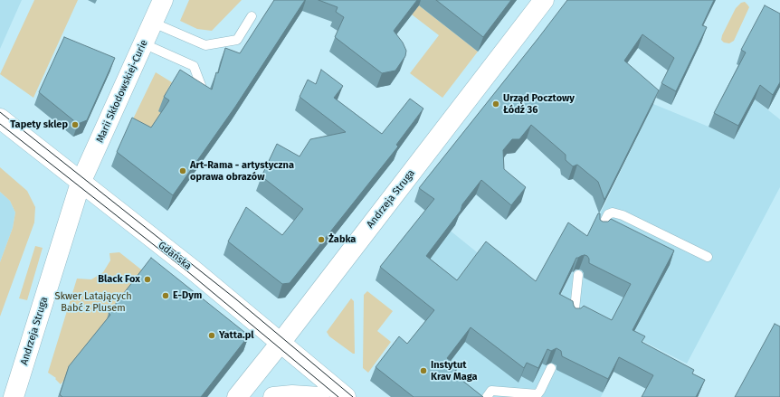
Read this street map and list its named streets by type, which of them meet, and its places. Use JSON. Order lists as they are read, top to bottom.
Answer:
{
  "streets": {
    "street": ["Marii Skłodowskiej-Curie", "Andrzeja Struga", "Gdańska"]
  },
  "crossings": [
    ["Marii Skłodowskiej-Curie", "Andrzeja Struga"],
    ["Marii Skłodowskiej-Curie", "Gdańska"],
    ["Andrzeja Struga", "Gdańska"]
  ],
  "parks": ["Skwer Latających Babć z Plusem"],
  "places": [
    "Urząd Pocztowy Łódź 36",
    "Tapety sklep",
    "Art-Rama - artystyczna oprawa obrazów",
    "Żabka",
    "Black Fox",
    "E-Dym",
    "Yatta.pl",
    "Instytut Krav Maga"
  ]
}
